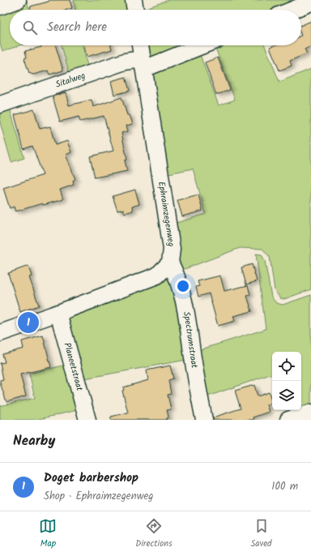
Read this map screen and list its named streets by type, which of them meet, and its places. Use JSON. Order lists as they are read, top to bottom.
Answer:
{
  "streets": {
    "street": [
      "Sitalweg",
      "Ephraimzegenweg",
      "Spectrumstraat",
      "Planeetstraat"
    ]
  },
  "crossings": [
    ["Sitalweg", "Ephraimzegenweg"],
    ["Ephraimzegenweg", "Spectrumstraat"]
  ],
  "page": {
    "search": "Search here",
    "pins": "1",
    "heading": "Nearby",
    "list": [
      {
        "mark": "1",
        "name": "Doget barbershop",
        "note": "Shop · Ephraimzegenweg",
        "value": "100 m"
      }
    ],
    "nav": ["Map", "Directions", "Saved"]
  }
}
